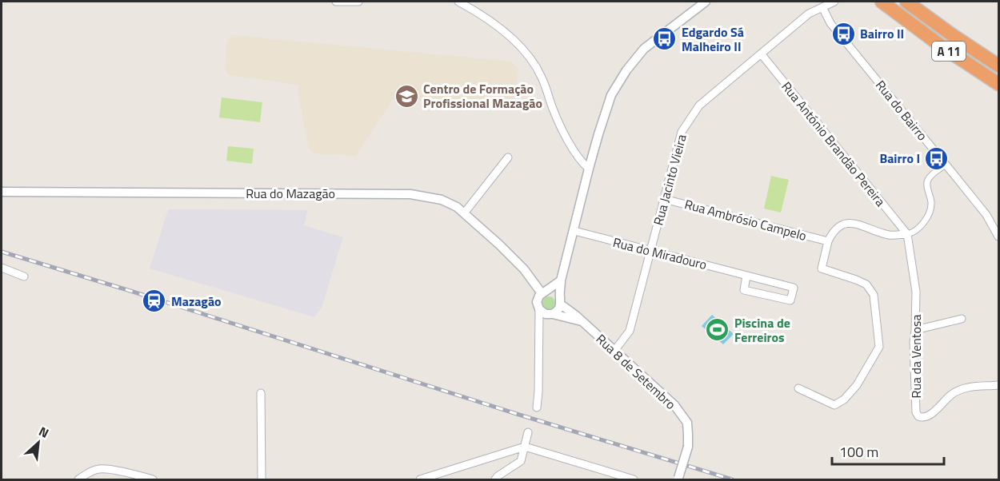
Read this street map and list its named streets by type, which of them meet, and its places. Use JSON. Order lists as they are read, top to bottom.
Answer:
{
  "streets": {
    "highway": ["A 11"],
    "street": [
      "Rua do Bairro",
      "Rua António Brandão Pereira",
      "Rua Jacinto Vieira",
      "Rua do Mazagão",
      "Rua Ambrósio Campelo",
      "Rua do Miradouro",
      "Rua da Ventosa",
      "Rua 8 de Setembro"
    ]
  },
  "crossings": [
    ["Rua do Bairro", "Rua Jacinto Vieira"],
    ["Rua António Brandão Pereira", "Rua Jacinto Vieira"],
    ["Rua António Brandão Pereira", "Rua da Ventosa"],
    ["Rua Jacinto Vieira", "Rua Ambrósio Campelo"],
    ["Rua Jacinto Vieira", "Rua do Miradouro"],
    ["Rua Jacinto Vieira", "Rua 8 de Setembro"],
    ["Rua do Mazagão", "Rua 8 de Setembro"]
  ],
  "places": {
    "bus stop": ["Bairro II", "Edgardo Sá Malheiro II", "Bairro I"],
    "school or university": ["Centro de Formação Profissional Mazagão"],
    "station": ["Mazagão"],
    "sports": ["Piscina de Ferreiros"]
  },
  "scale_bar": "100 m",
  "north": "top right"
}
